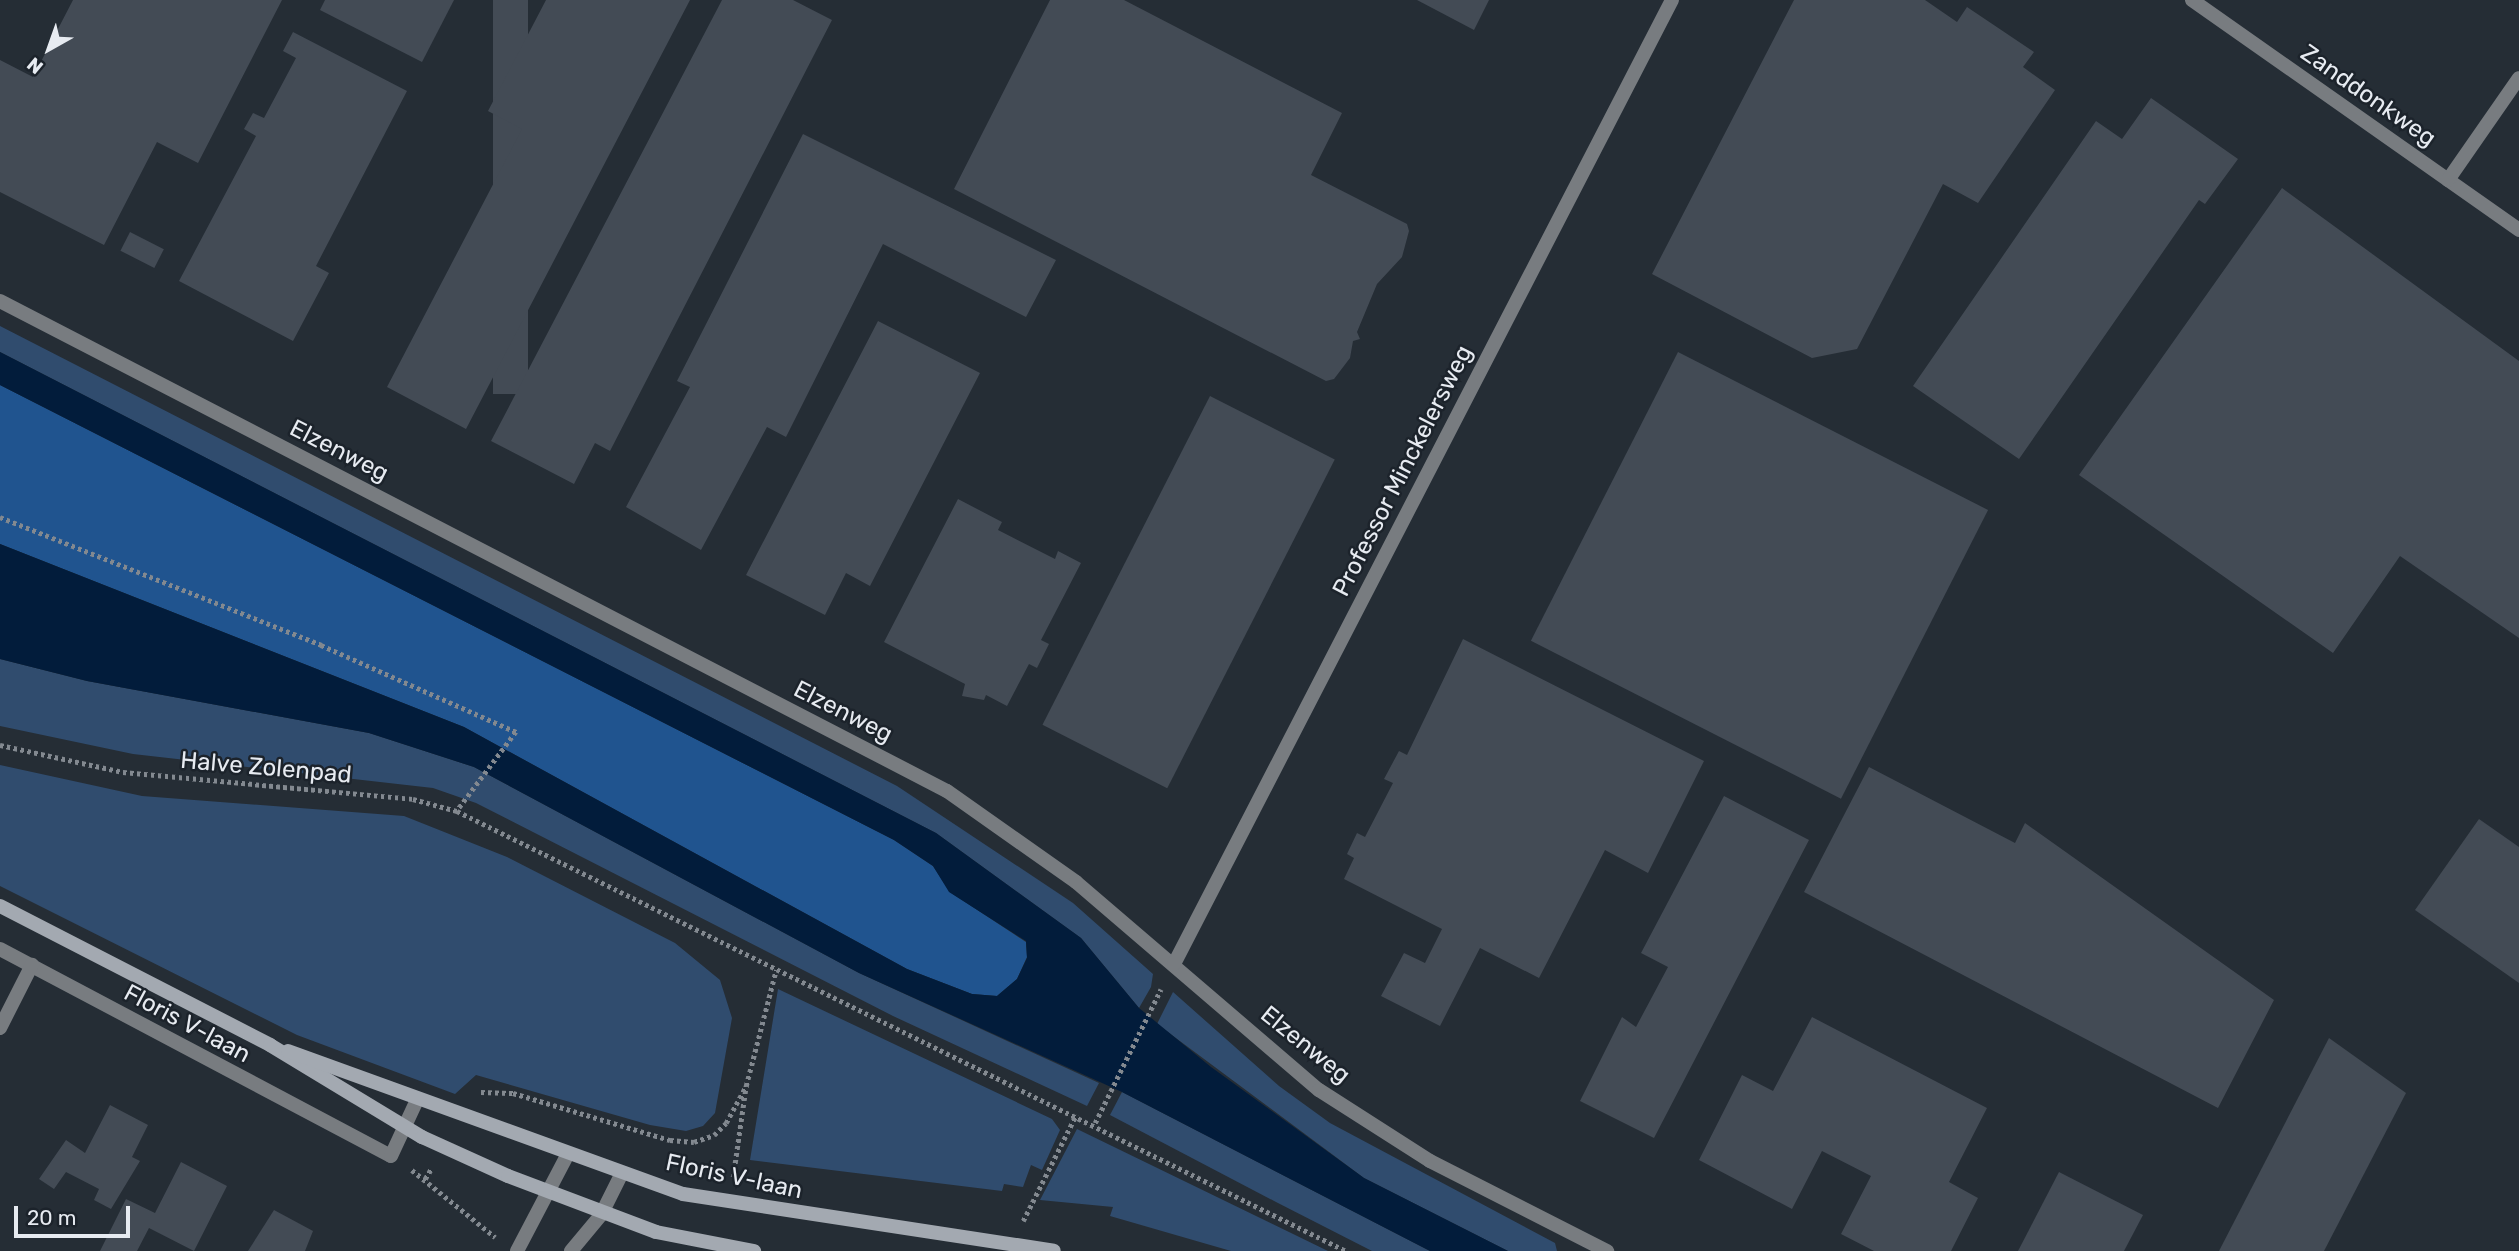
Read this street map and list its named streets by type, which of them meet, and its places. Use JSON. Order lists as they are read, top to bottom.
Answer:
{
  "streets": {
    "street": [
      "Zanddonkweg",
      "Elzenweg",
      "Professor Minckelersweg",
      "Floris V-laan"
    ],
    "path": ["Halve Zolenpad"]
  },
  "crossings": [
    ["Elzenweg", "Professor Minckelersweg"]
  ],
  "scale_bar": "20 m",
  "north": "bottom left"
}
